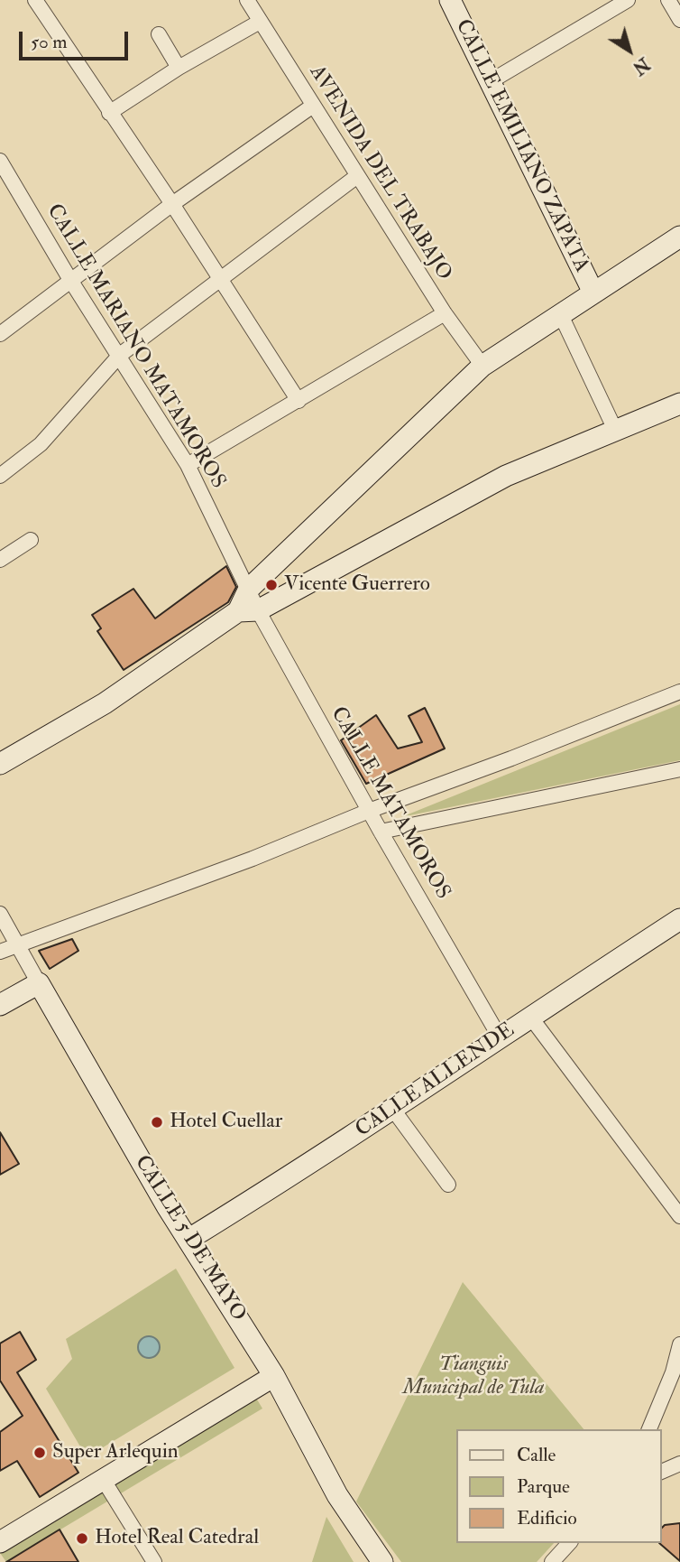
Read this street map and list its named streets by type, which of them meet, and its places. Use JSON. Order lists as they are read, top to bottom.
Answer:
{
  "streets": {
    "street": [
      "CALLE EMILIANO ZAPATA",
      "AVENIDA DEL TRABAJO",
      "CALLE MARIANO MATAMOROS",
      "CALLE MATAMOROS",
      "CALLE ALLENDE",
      "CALLE 5 DE MAYO"
    ]
  },
  "crossings": [
    ["CALLE MATAMOROS", "CALLE ALLENDE"],
    ["CALLE ALLENDE", "CALLE 5 DE MAYO"]
  ],
  "parks": ["Tianguis Municipal de Tula"],
  "places": [
    "Vicente Guerrero",
    "Hotel Cuellar",
    "Super Arlequin",
    "Hotel Real Catedral"
  ],
  "legend": ["Calle", "Parque", "Edificio"],
  "scale_bar": "50 m",
  "north": "bottom right"
}
